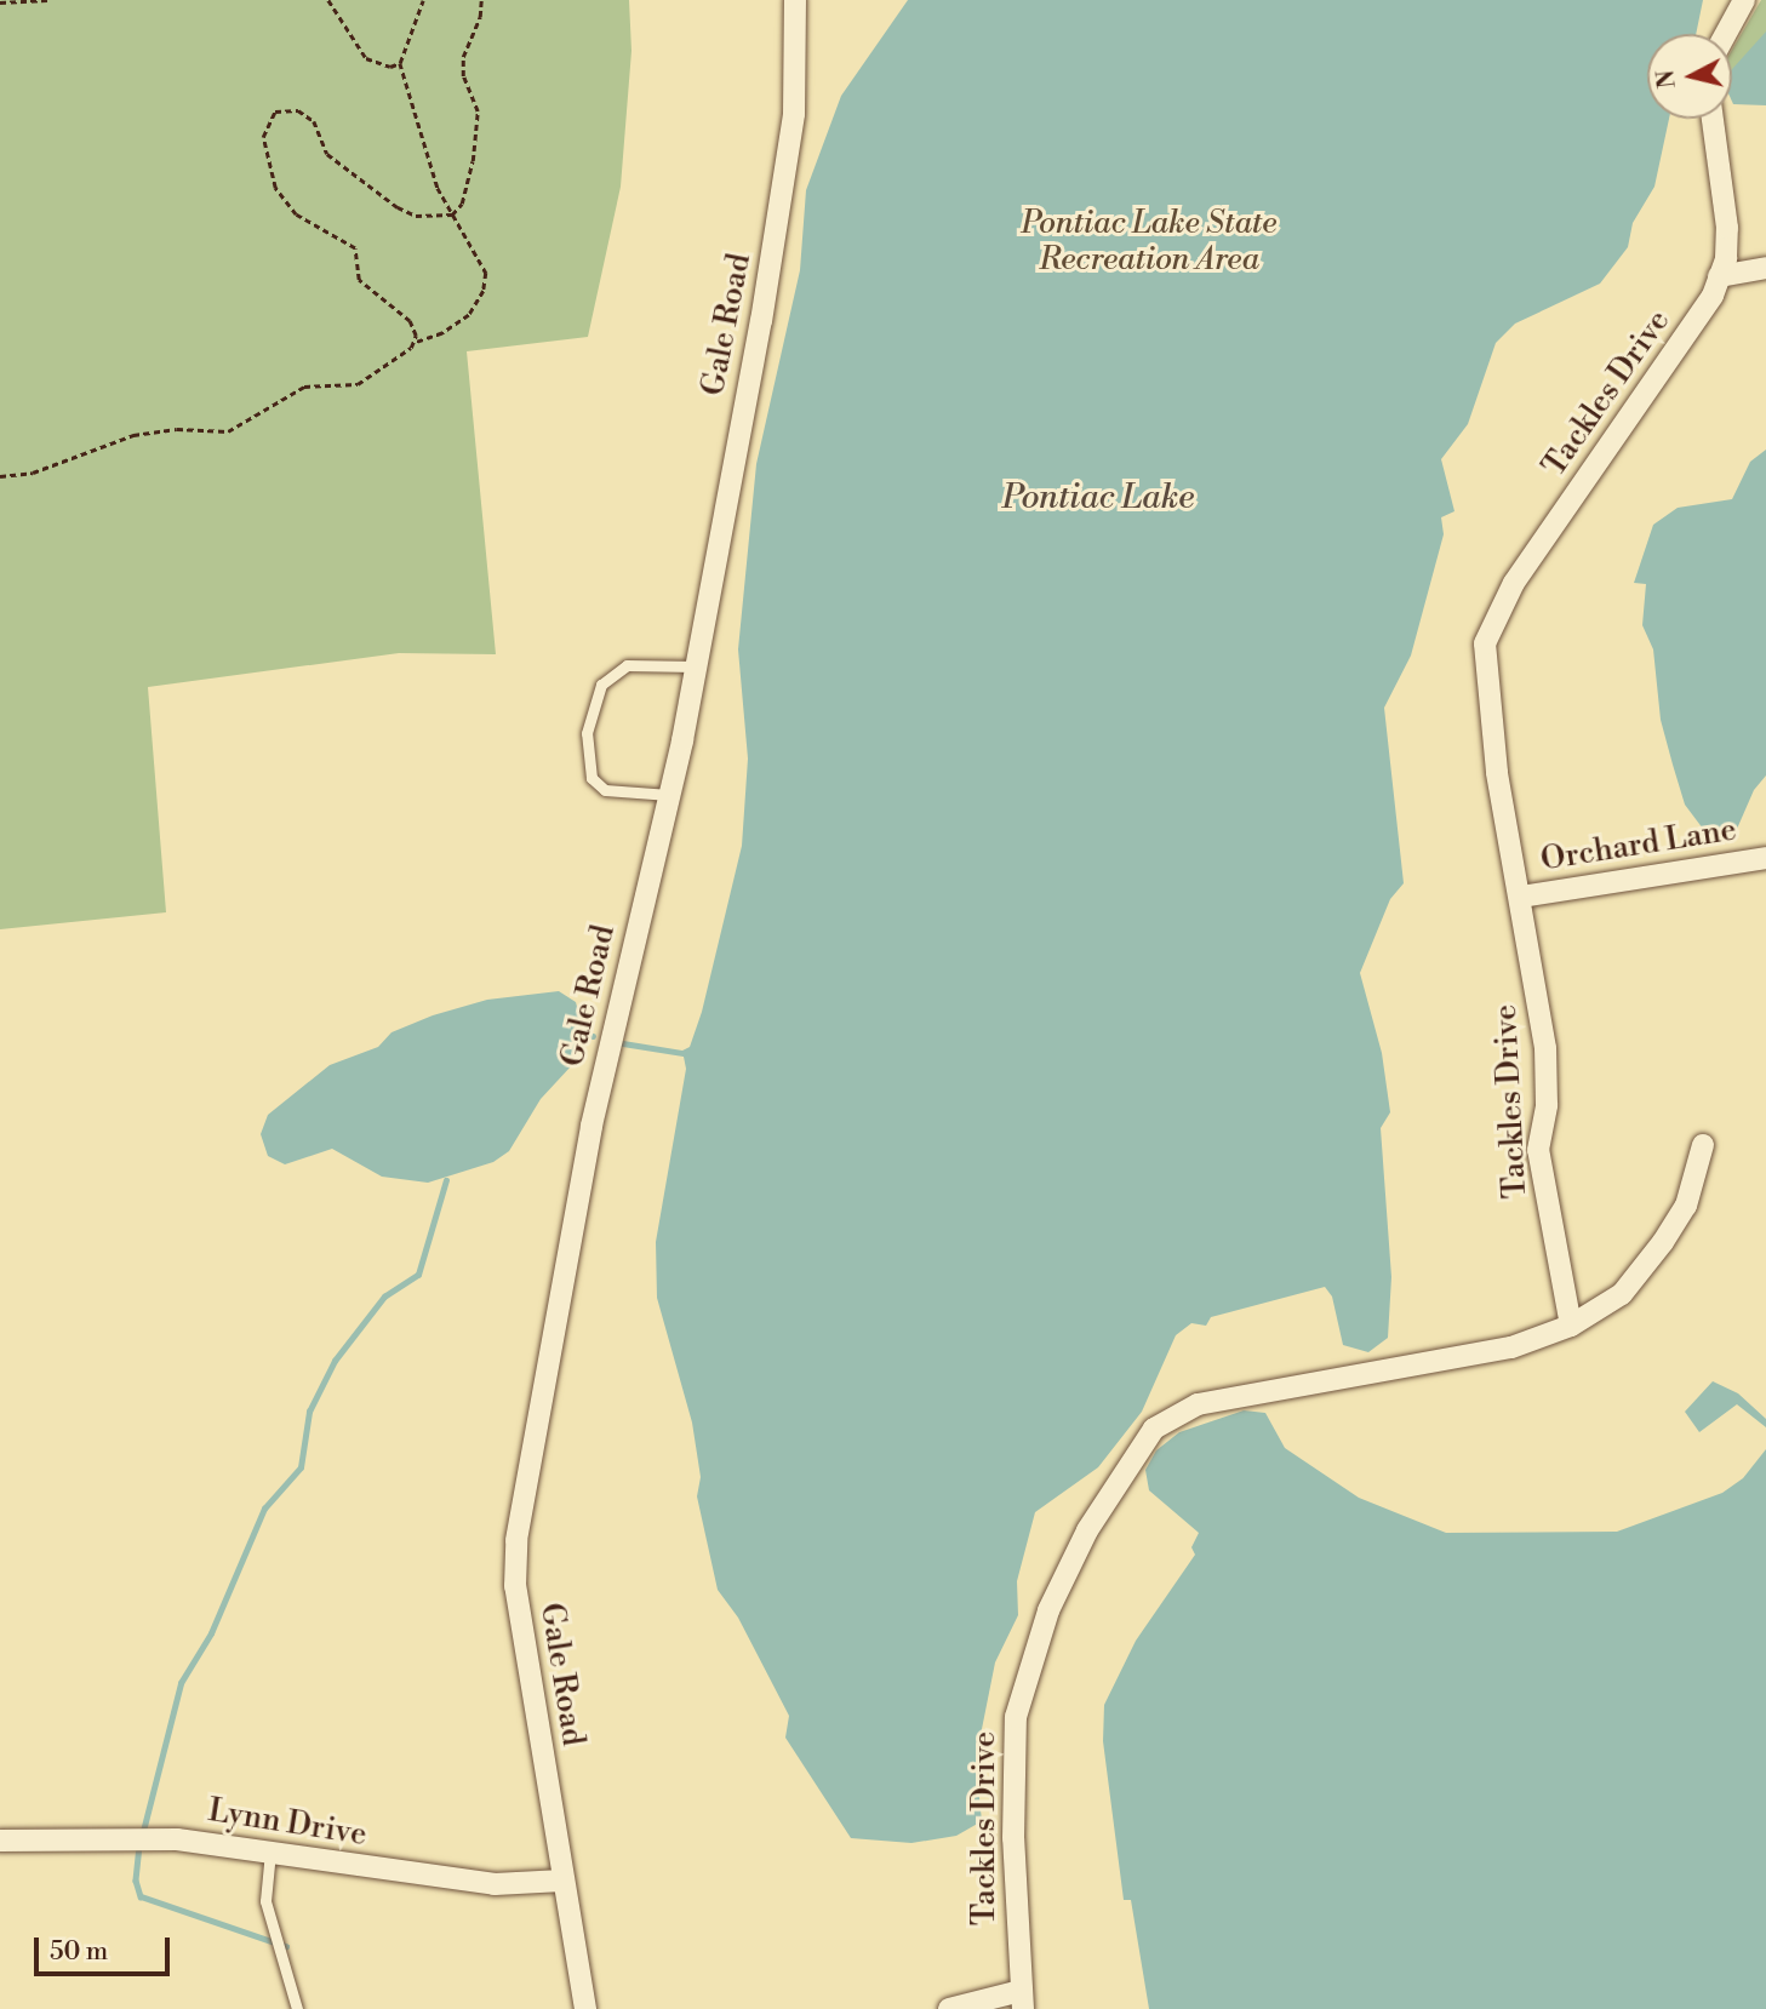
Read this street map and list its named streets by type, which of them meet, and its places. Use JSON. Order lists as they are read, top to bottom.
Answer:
{
  "streets": {
    "street": [
      "Gale Road",
      "Tackles Drive",
      "Orchard Lane",
      "Lynn Drive"
    ]
  },
  "crossings": [
    ["Gale Road", "Lynn Drive"],
    ["Tackles Drive", "Orchard Lane"]
  ],
  "water": ["Pontiac Lake"],
  "parks": ["Pontiac Lake State Recreation Area"],
  "scale_bar": "50 m",
  "north": "left"
}
